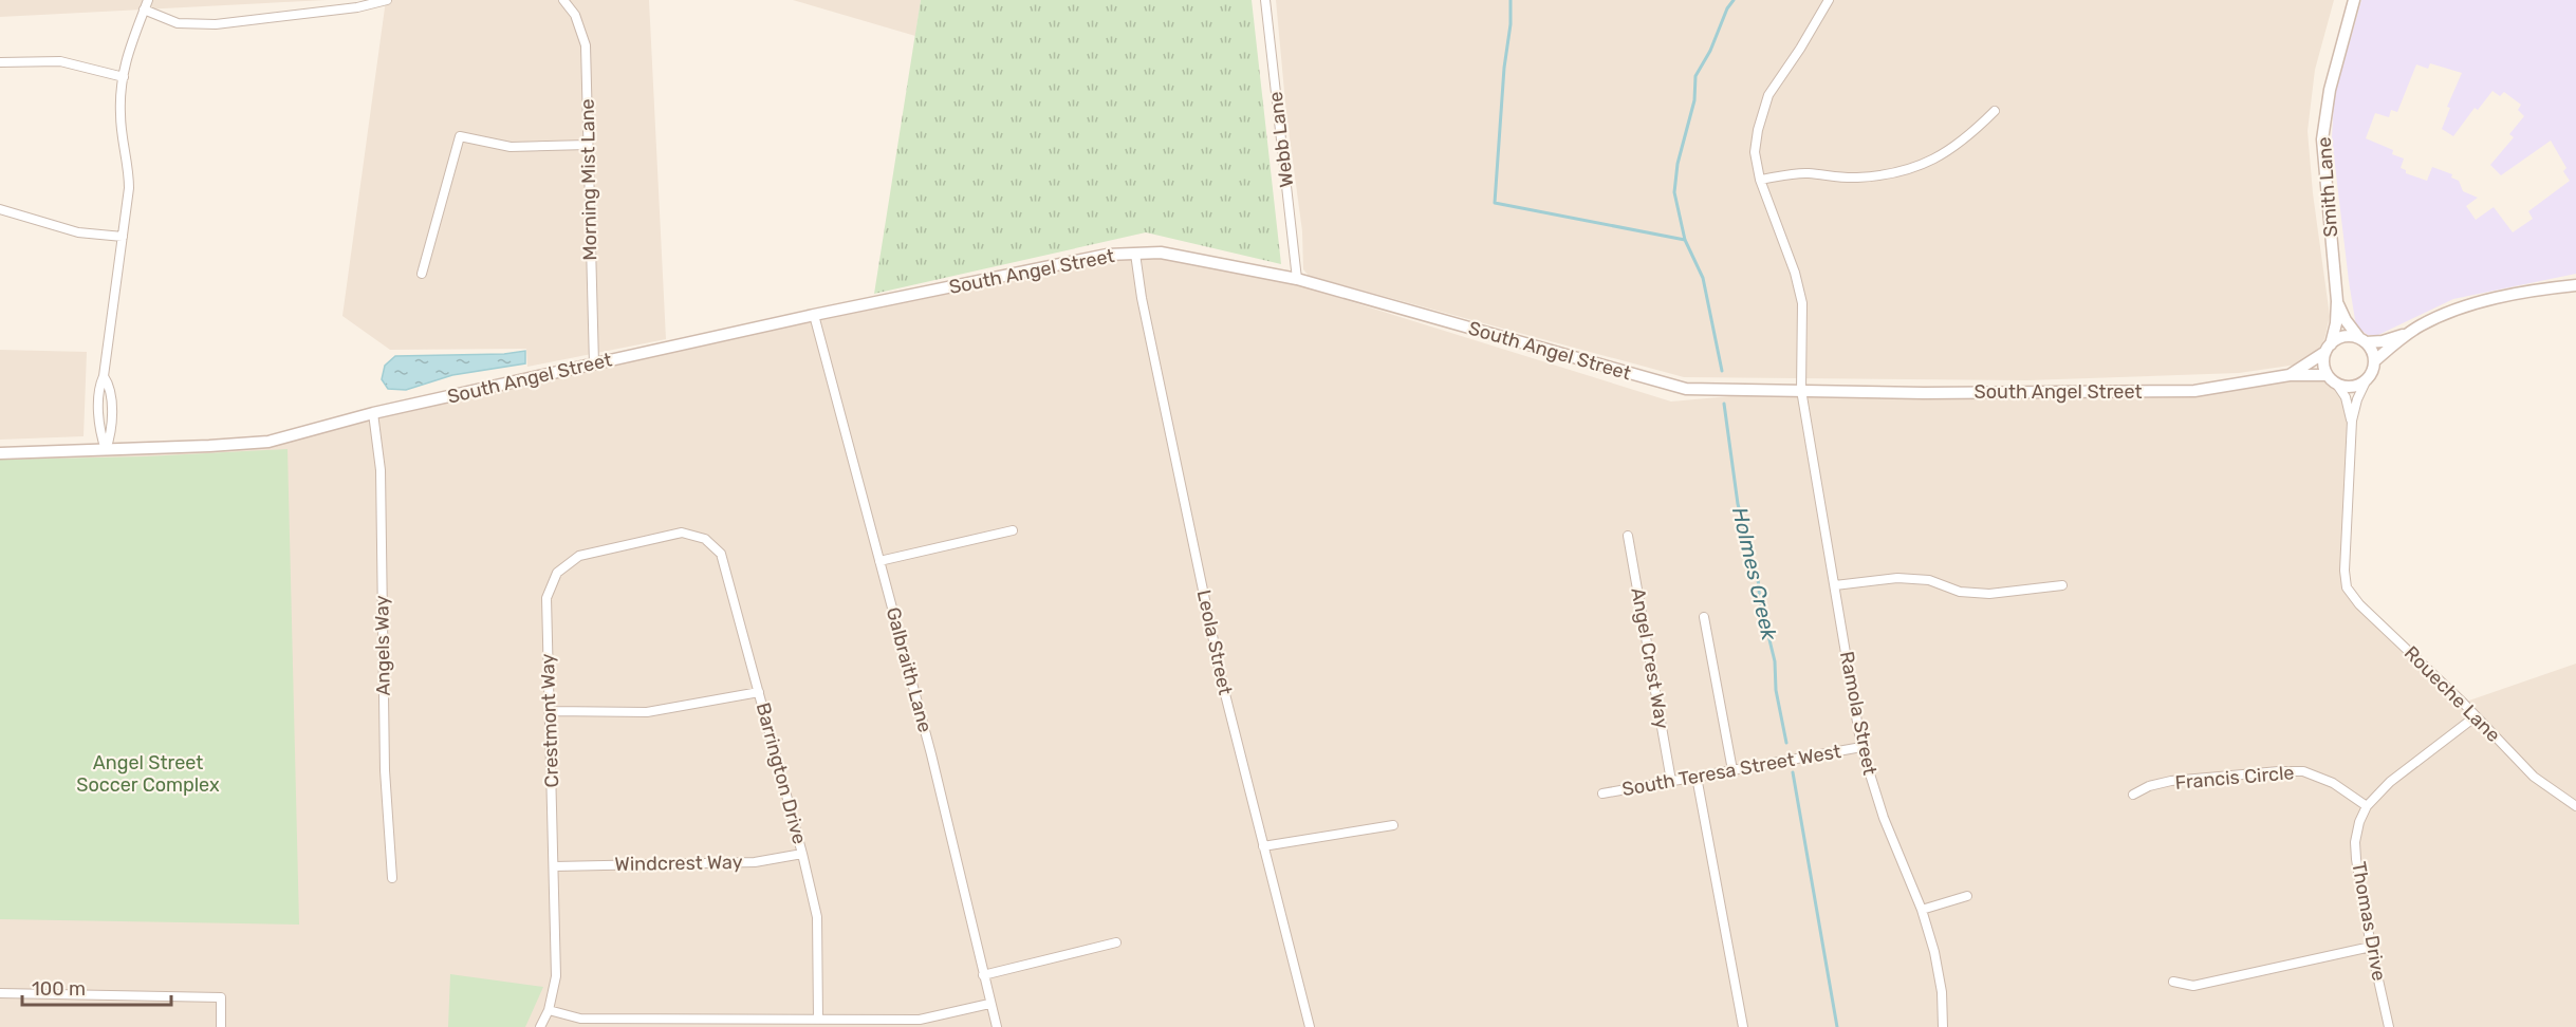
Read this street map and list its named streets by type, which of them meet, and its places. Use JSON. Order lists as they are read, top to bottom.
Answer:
{
  "streets": {
    "street": [
      "Webb Lane",
      "Morning Mist Lane",
      "Smith Lane",
      "South Angel Street",
      "Leola Street",
      "Angels Way",
      "Angel Crest Way",
      "Galbraith Lane",
      "Roueche Lane",
      "Ramola Street",
      "Crestmont Way",
      "South Teresa Street West",
      "Barrington Drive",
      "Francis Circle",
      "Windcrest Way",
      "Thomas Drive"
    ]
  },
  "crossings": [
    ["Webb Lane", "South Angel Street"],
    ["Morning Mist Lane", "South Angel Street"],
    ["Smith Lane", "South Angel Street"],
    ["South Angel Street", "Leola Street"],
    ["South Angel Street", "Angels Way"],
    ["South Angel Street", "Galbraith Lane"],
    ["South Angel Street", "Ramola Street"],
    ["Angel Crest Way", "South Teresa Street West"],
    ["Roueche Lane", "Thomas Drive"],
    ["Ramola Street", "South Teresa Street West"],
    ["Crestmont Way", "Barrington Drive"],
    ["Crestmont Way", "Windcrest Way"],
    ["Barrington Drive", "Windcrest Way"],
    ["Francis Circle", "Thomas Drive"]
  ],
  "water": ["Holmes Creek"],
  "parks": ["Angel Street Soccer Complex"],
  "scale_bar": "100 m"
}
